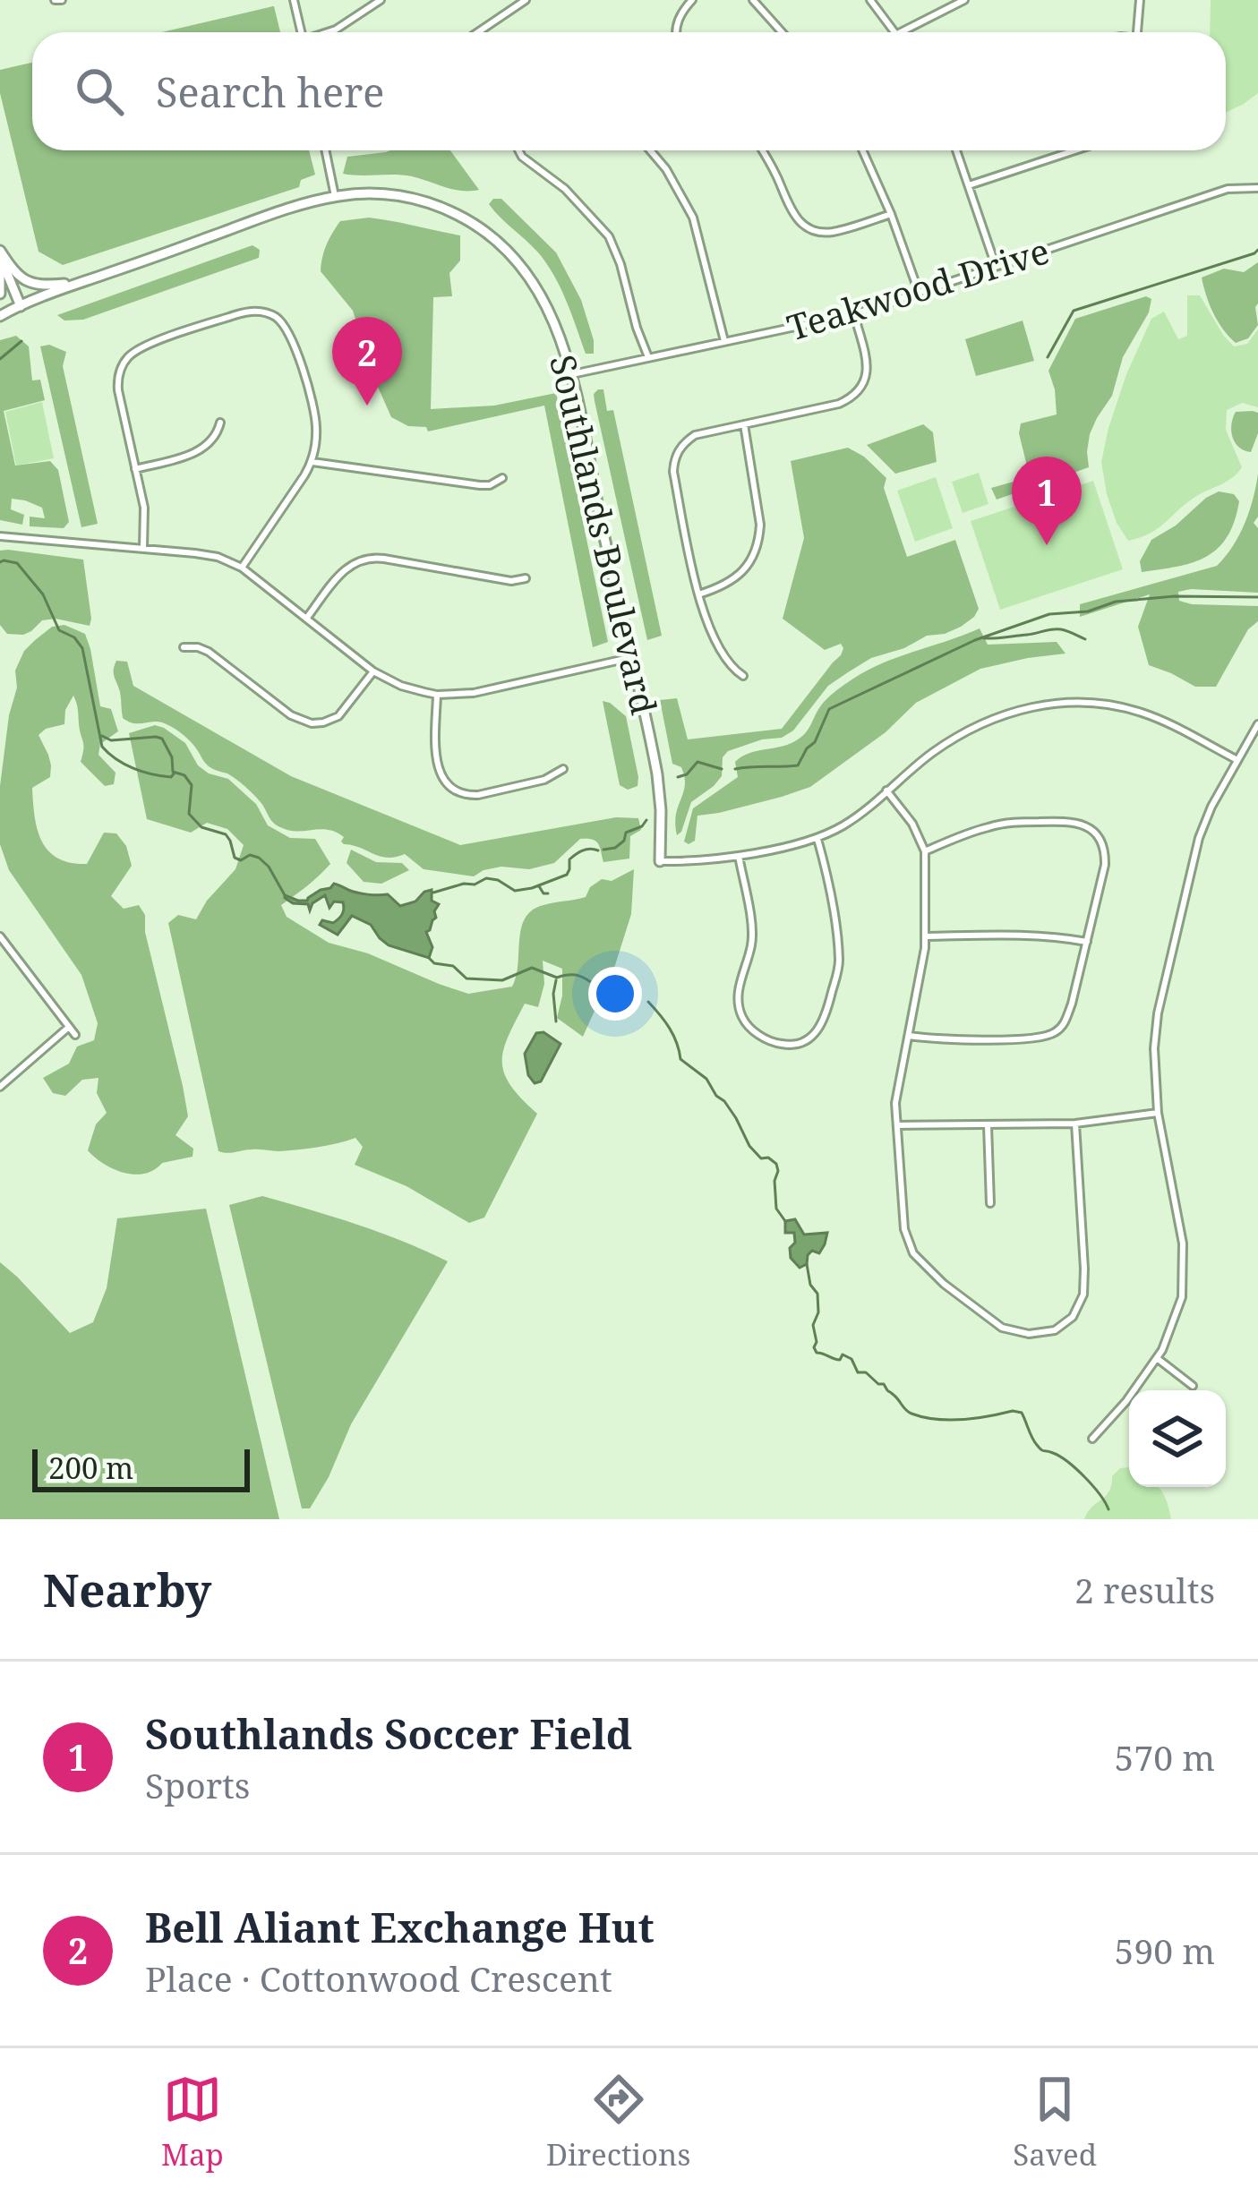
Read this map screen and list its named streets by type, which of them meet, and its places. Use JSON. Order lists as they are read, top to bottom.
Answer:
{
  "streets": {
    "main road": ["Southlands Boulevard"],
    "street": ["Teakwood Drive"]
  },
  "crossings": [
    ["Teakwood Drive", "Southlands Boulevard"]
  ],
  "scale_bar": "200 m",
  "page": {
    "search": "Search here",
    "pins": ["2", "1"],
    "scale": "200 m",
    "heading": ["Nearby", "2 results"],
    "list": [
      {
        "mark": "1",
        "name": "Southlands Soccer Field",
        "note": "Sports",
        "value": "570 m"
      },
      {
        "mark": "2",
        "name": "Bell Aliant Exchange Hut",
        "note": "Place · Cottonwood Crescent",
        "value": "590 m"
      }
    ],
    "nav": ["Map", "Directions", "Saved"]
  }
}
